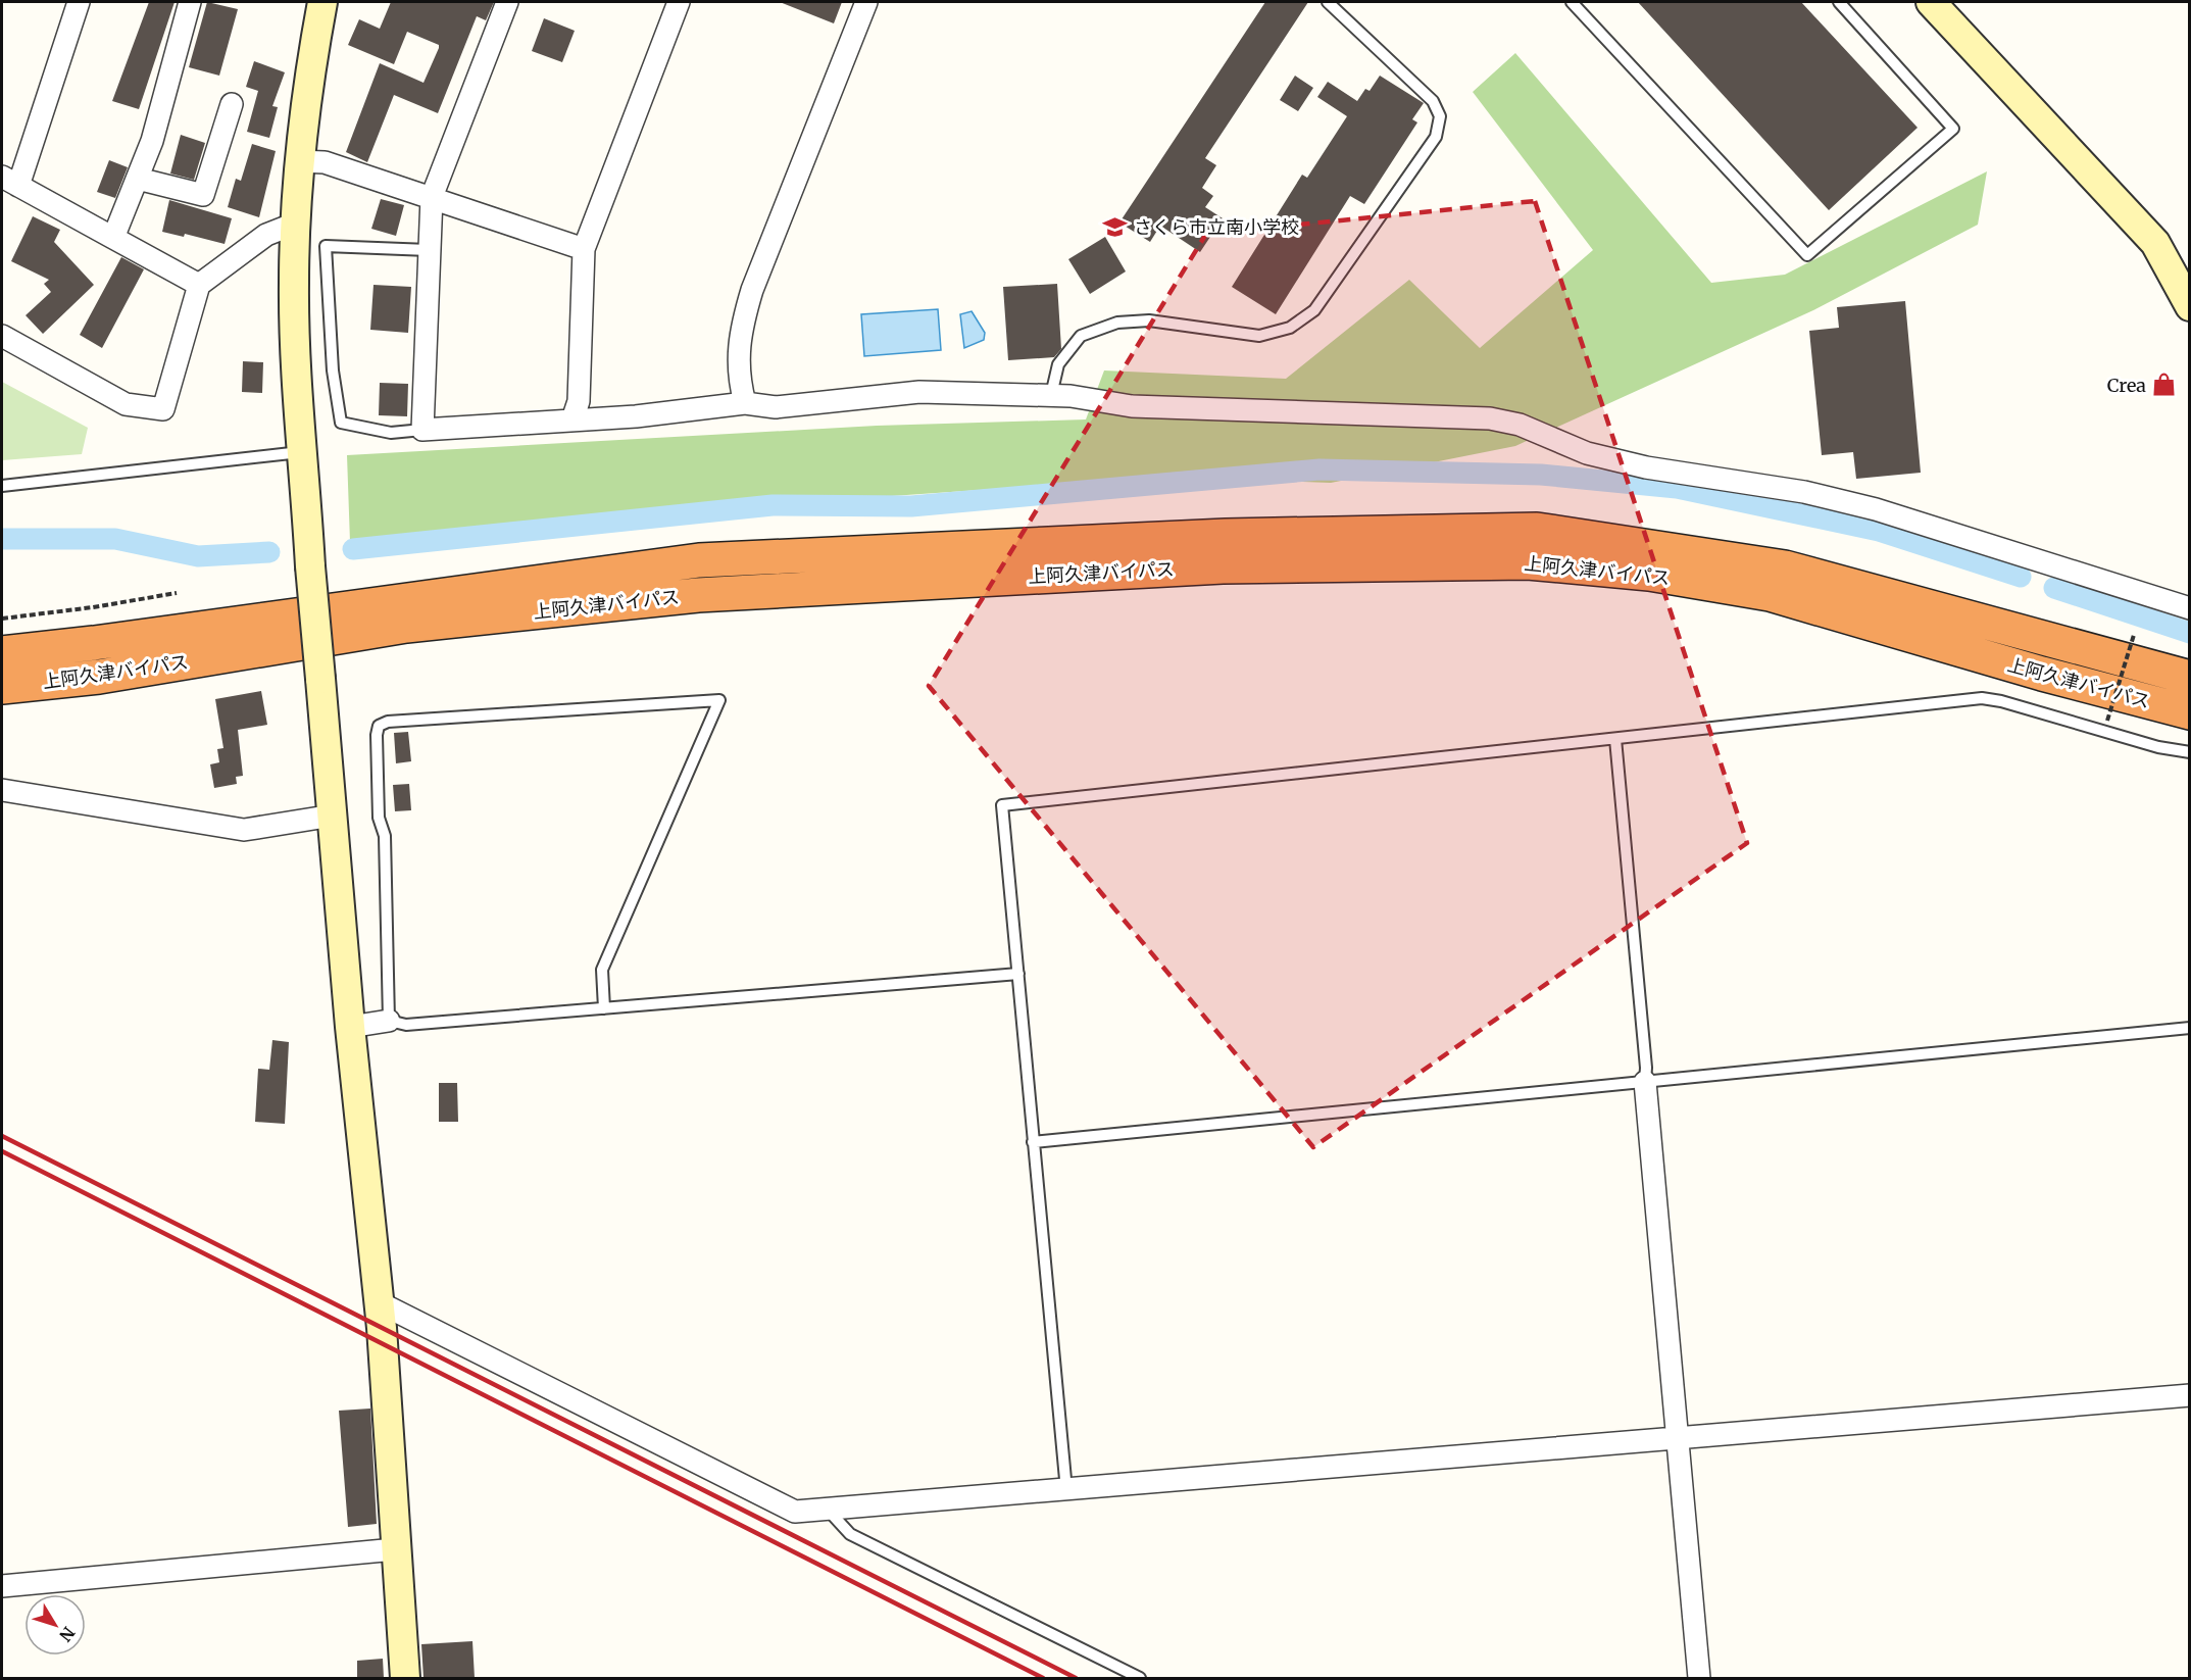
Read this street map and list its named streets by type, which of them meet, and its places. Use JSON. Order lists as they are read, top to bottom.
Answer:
{
  "streets": {
    "highway": ["上阿久津バイパス"]
  },
  "places": {
    "school or university": ["さくら市立南小学校"],
    "shop": ["Crea"]
  },
  "north": "bottom right"
}
